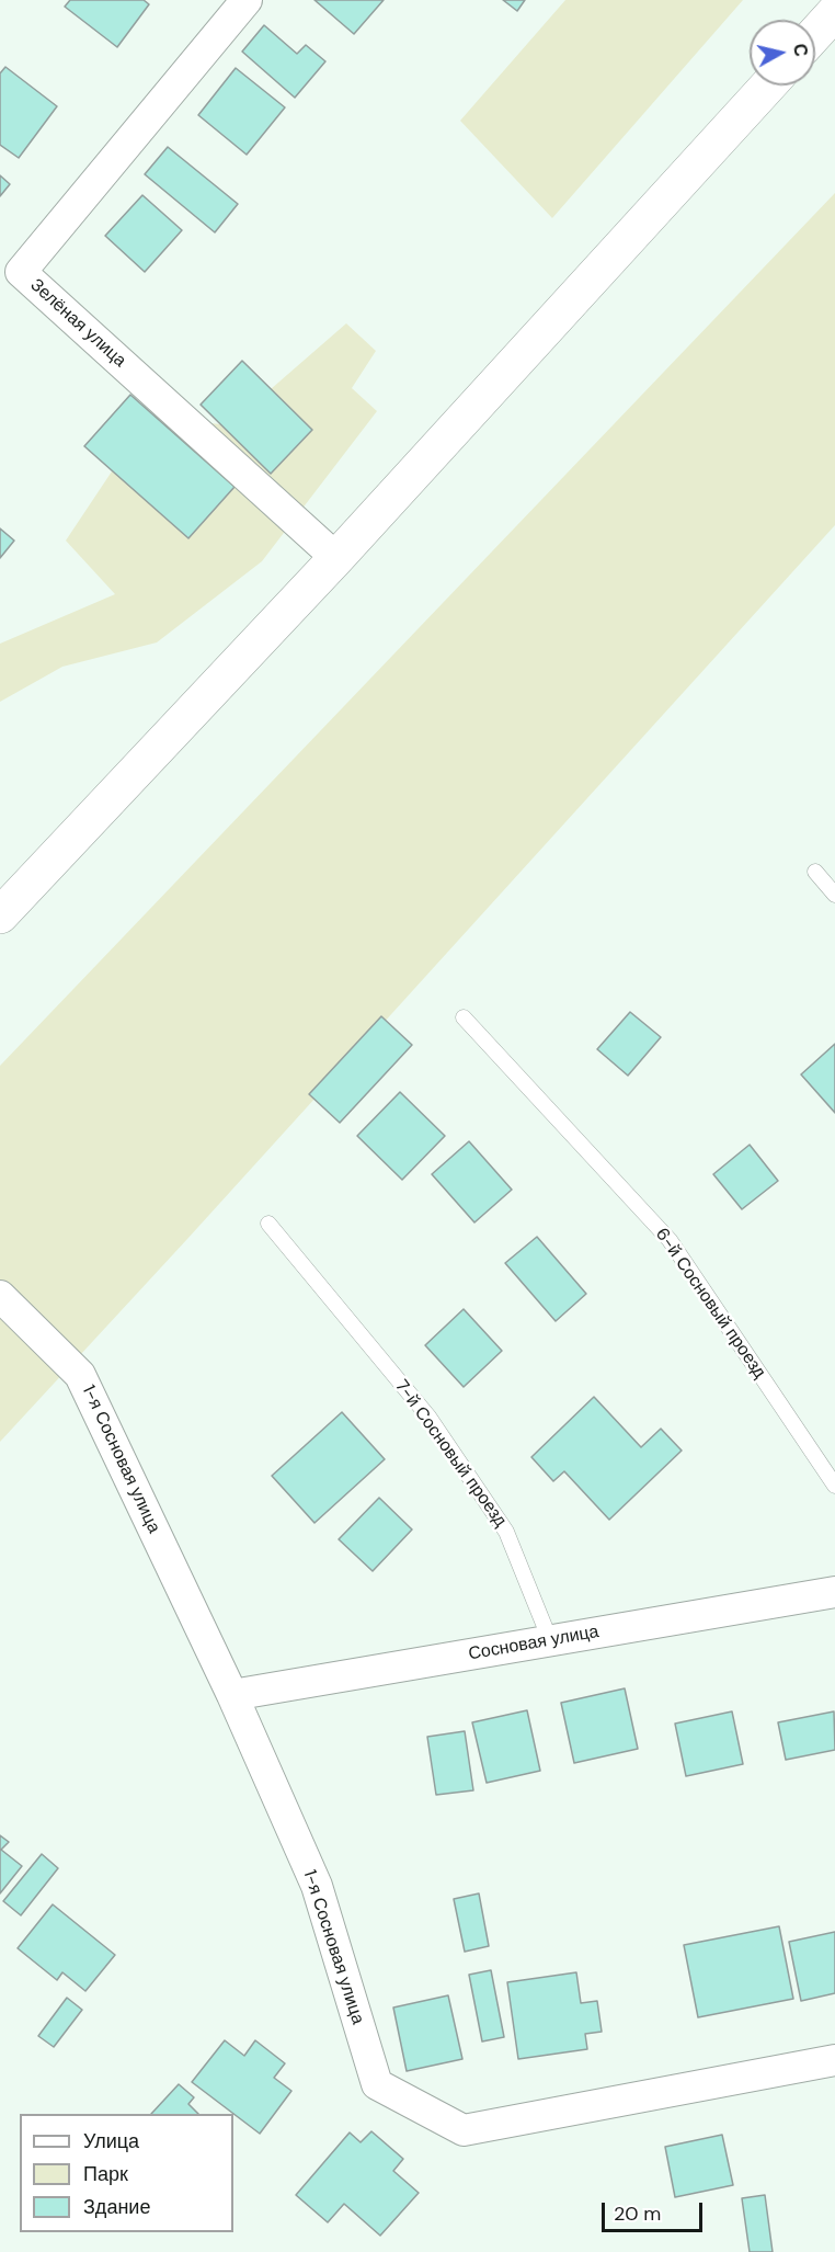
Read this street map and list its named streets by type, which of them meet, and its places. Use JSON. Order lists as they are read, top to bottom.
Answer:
{
  "streets": {
    "street": ["Зелёная улица", "1-я Сосновая улица", "Сосновая улица"],
    "lane": ["6-й Сосновый проезд", "7-й Сосновый проезд"]
  },
  "crossings": [
    ["7-й Сосновый проезд", "Сосновая улица"],
    ["1-я Сосновая улица", "Сосновая улица"]
  ],
  "legend": ["Улица", "Парк", "Здание"],
  "scale_bar": "20 m",
  "north": "right"
}
